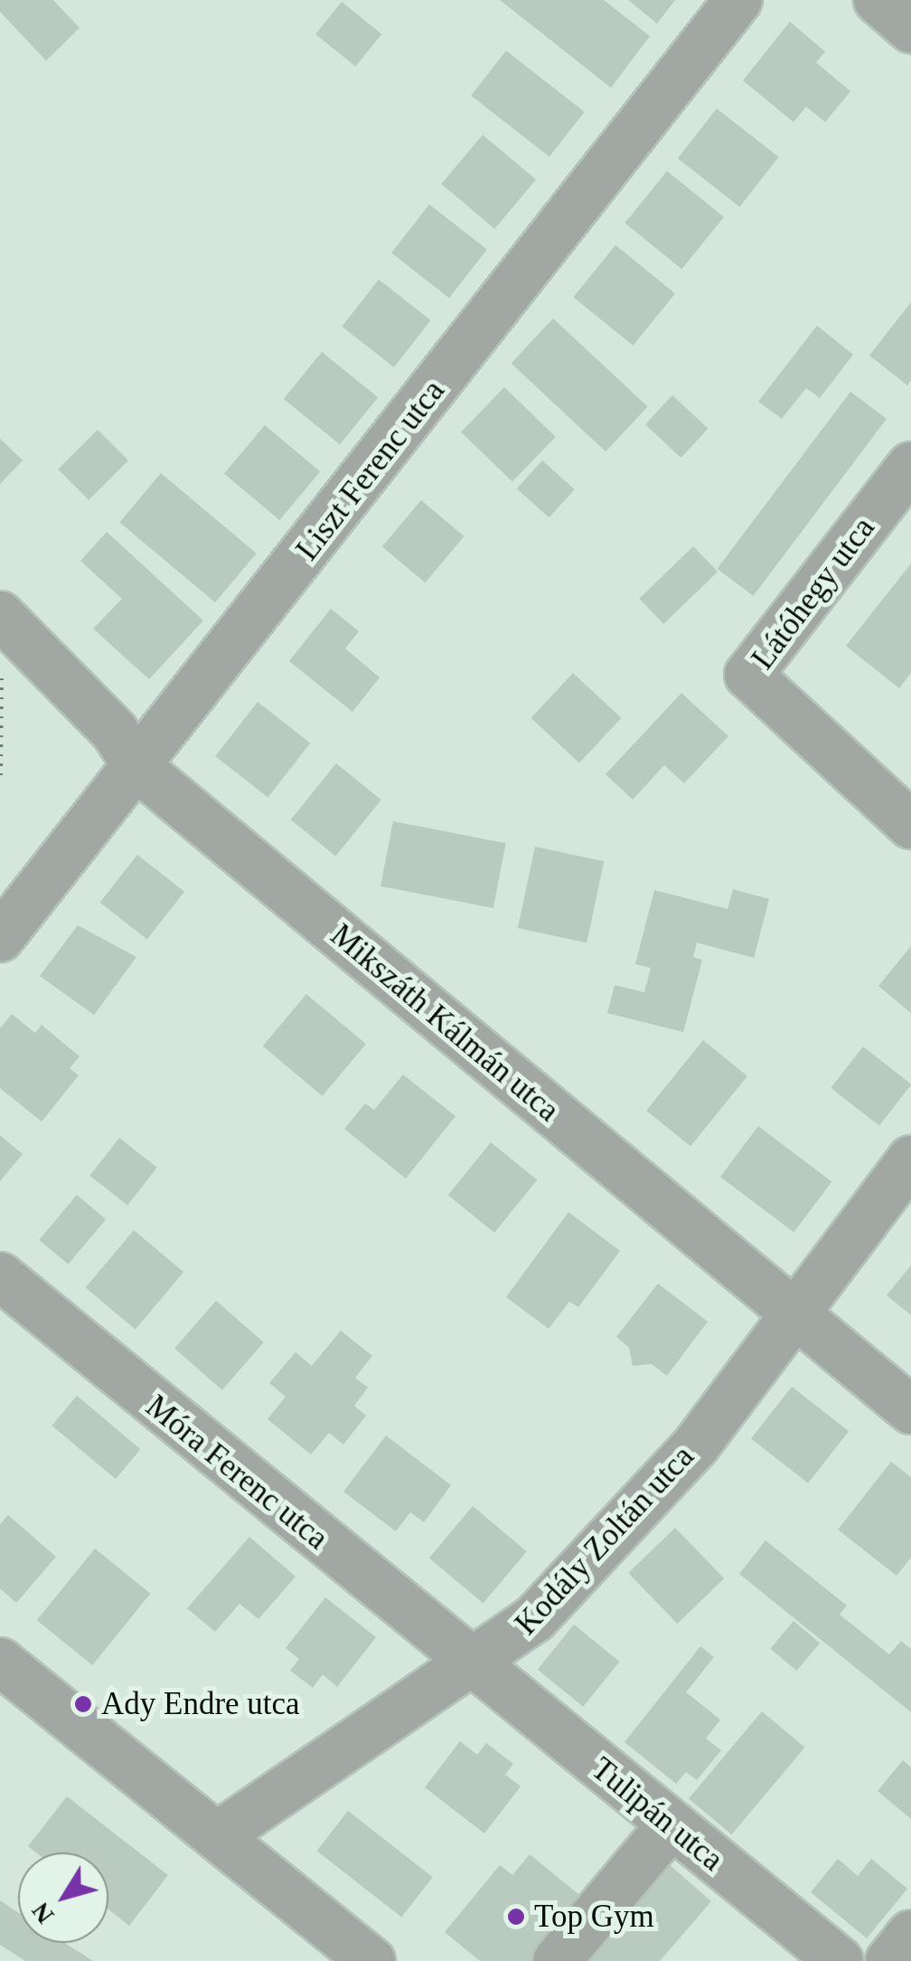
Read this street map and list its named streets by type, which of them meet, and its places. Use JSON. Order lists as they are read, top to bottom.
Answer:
{
  "streets": {
    "street": [
      "Liszt Ferenc utca",
      "Látóhegy utca",
      "Mikszáth Kálmán utca",
      "Móra Ferenc utca",
      "Kodály Zoltán utca",
      "Tulipán utca"
    ]
  },
  "crossings": [
    ["Liszt Ferenc utca", "Mikszáth Kálmán utca"],
    ["Mikszáth Kálmán utca", "Kodály Zoltán utca"],
    ["Móra Ferenc utca", "Kodály Zoltán utca"],
    ["Móra Ferenc utca", "Tulipán utca"],
    ["Kodály Zoltán utca", "Tulipán utca"]
  ],
  "places": ["Ady Endre utca", "Top Gym"],
  "north": "bottom left"
}
